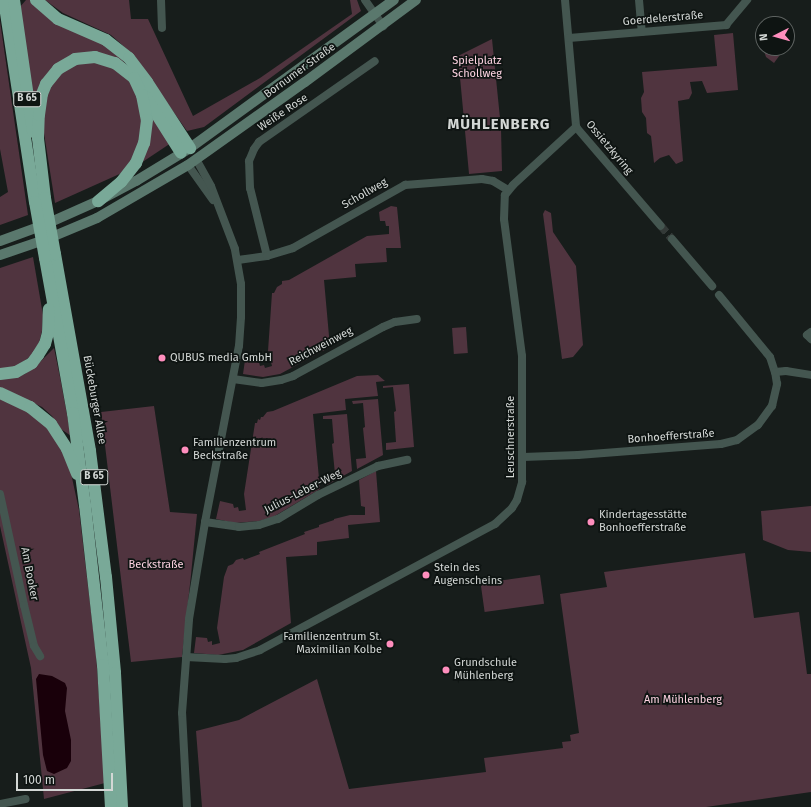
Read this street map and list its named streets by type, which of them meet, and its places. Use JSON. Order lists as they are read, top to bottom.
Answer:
{
  "streets": {
    "highway": ["B 65", "Bückeburger Allee"],
    "main road": ["Bornumer Straße"],
    "street": [
      "Goerdelerstraße",
      "Weiße Rose",
      "Ossietzkyring",
      "Schollweg",
      "Reichweinweg",
      "Leuschnerstraße",
      "Bonhoefferstraße",
      "Julius-Leber-Weg",
      "Am Booker"
    ]
  },
  "crossings": [
    ["Goerdelerstraße", "Ossietzkyring"],
    ["Weiße Rose", "Schollweg"],
    ["Schollweg", "Leuschnerstraße"],
    ["Leuschnerstraße", "Bonhoefferstraße"]
  ],
  "districts": ["MÜHLENBERG"],
  "parks": ["Spielplatz Schollweg", "Beckstraße", "Am Mühlenberg"],
  "places": [
    "QUBUS media GmbH",
    "Familienzentrum Beckstraße",
    "Kindertagesstätte Bonhoefferstraße",
    "Stein des Augenscheins",
    "Familienzentrum St. Maximilian Kolbe",
    "Grundschule Mühlenberg"
  ],
  "scale_bar": "100 m",
  "north": "left"
}
